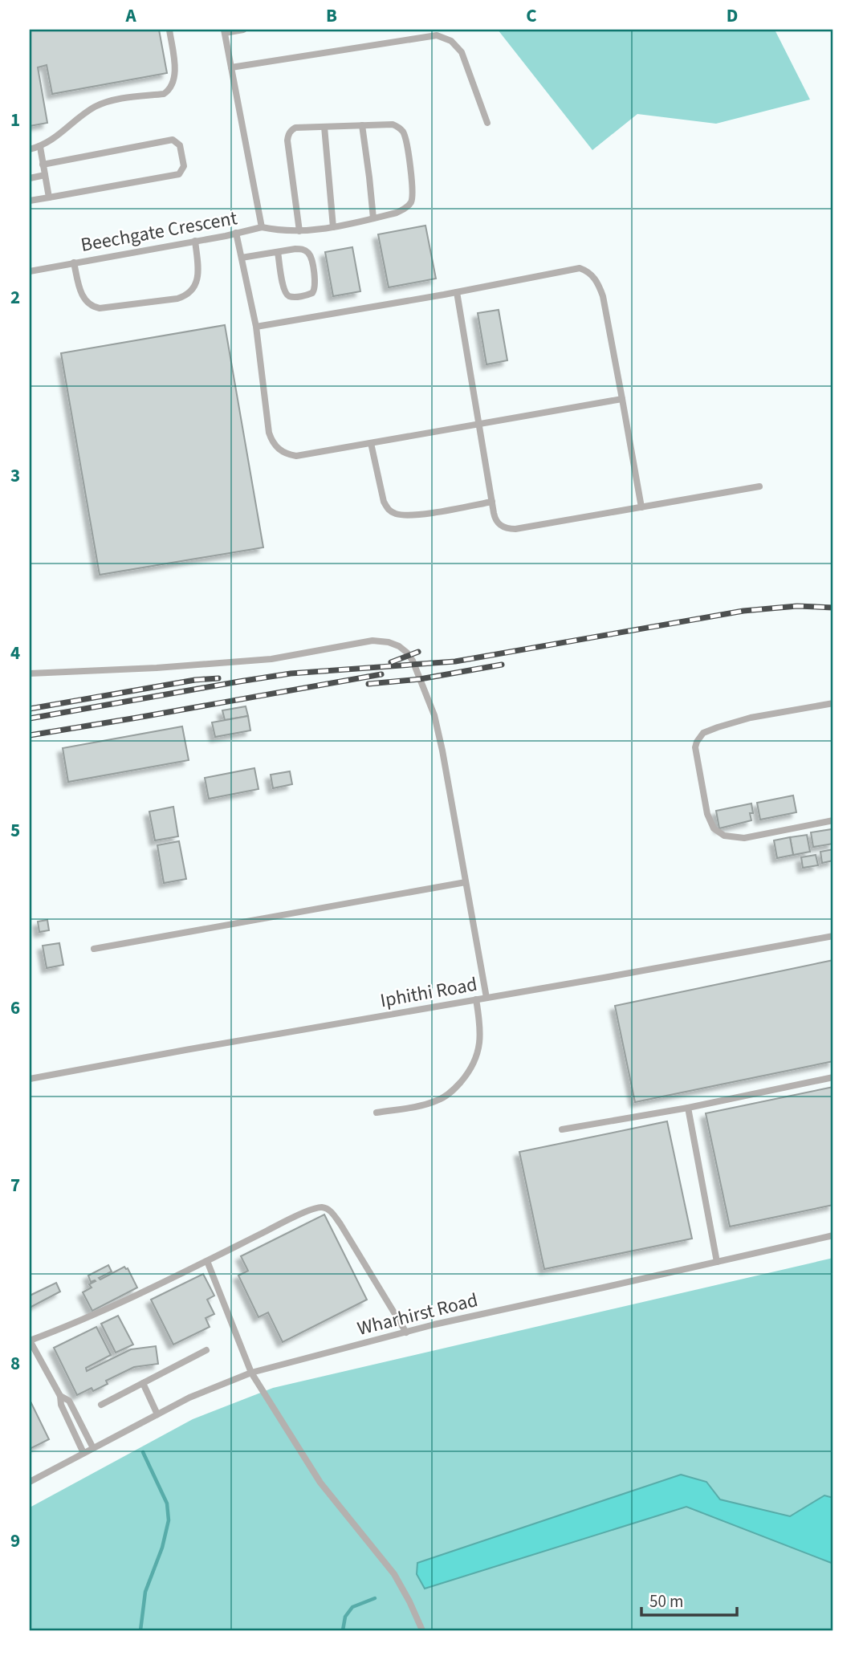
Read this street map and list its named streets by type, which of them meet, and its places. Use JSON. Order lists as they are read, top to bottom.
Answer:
{
  "streets": {
    "lane": ["Beechgate Crescent", "Iphithi Road", "Wharhirst Road"]
  },
  "scale_bar": "50 m",
  "grid": {
    "columns": [
      "A",
      "B",
      "C",
      "D"
    ],
    "rows": [
      "1",
      "2",
      "3",
      "4",
      "5",
      "6",
      "7",
      "8",
      "9"
    ]
  }
}
